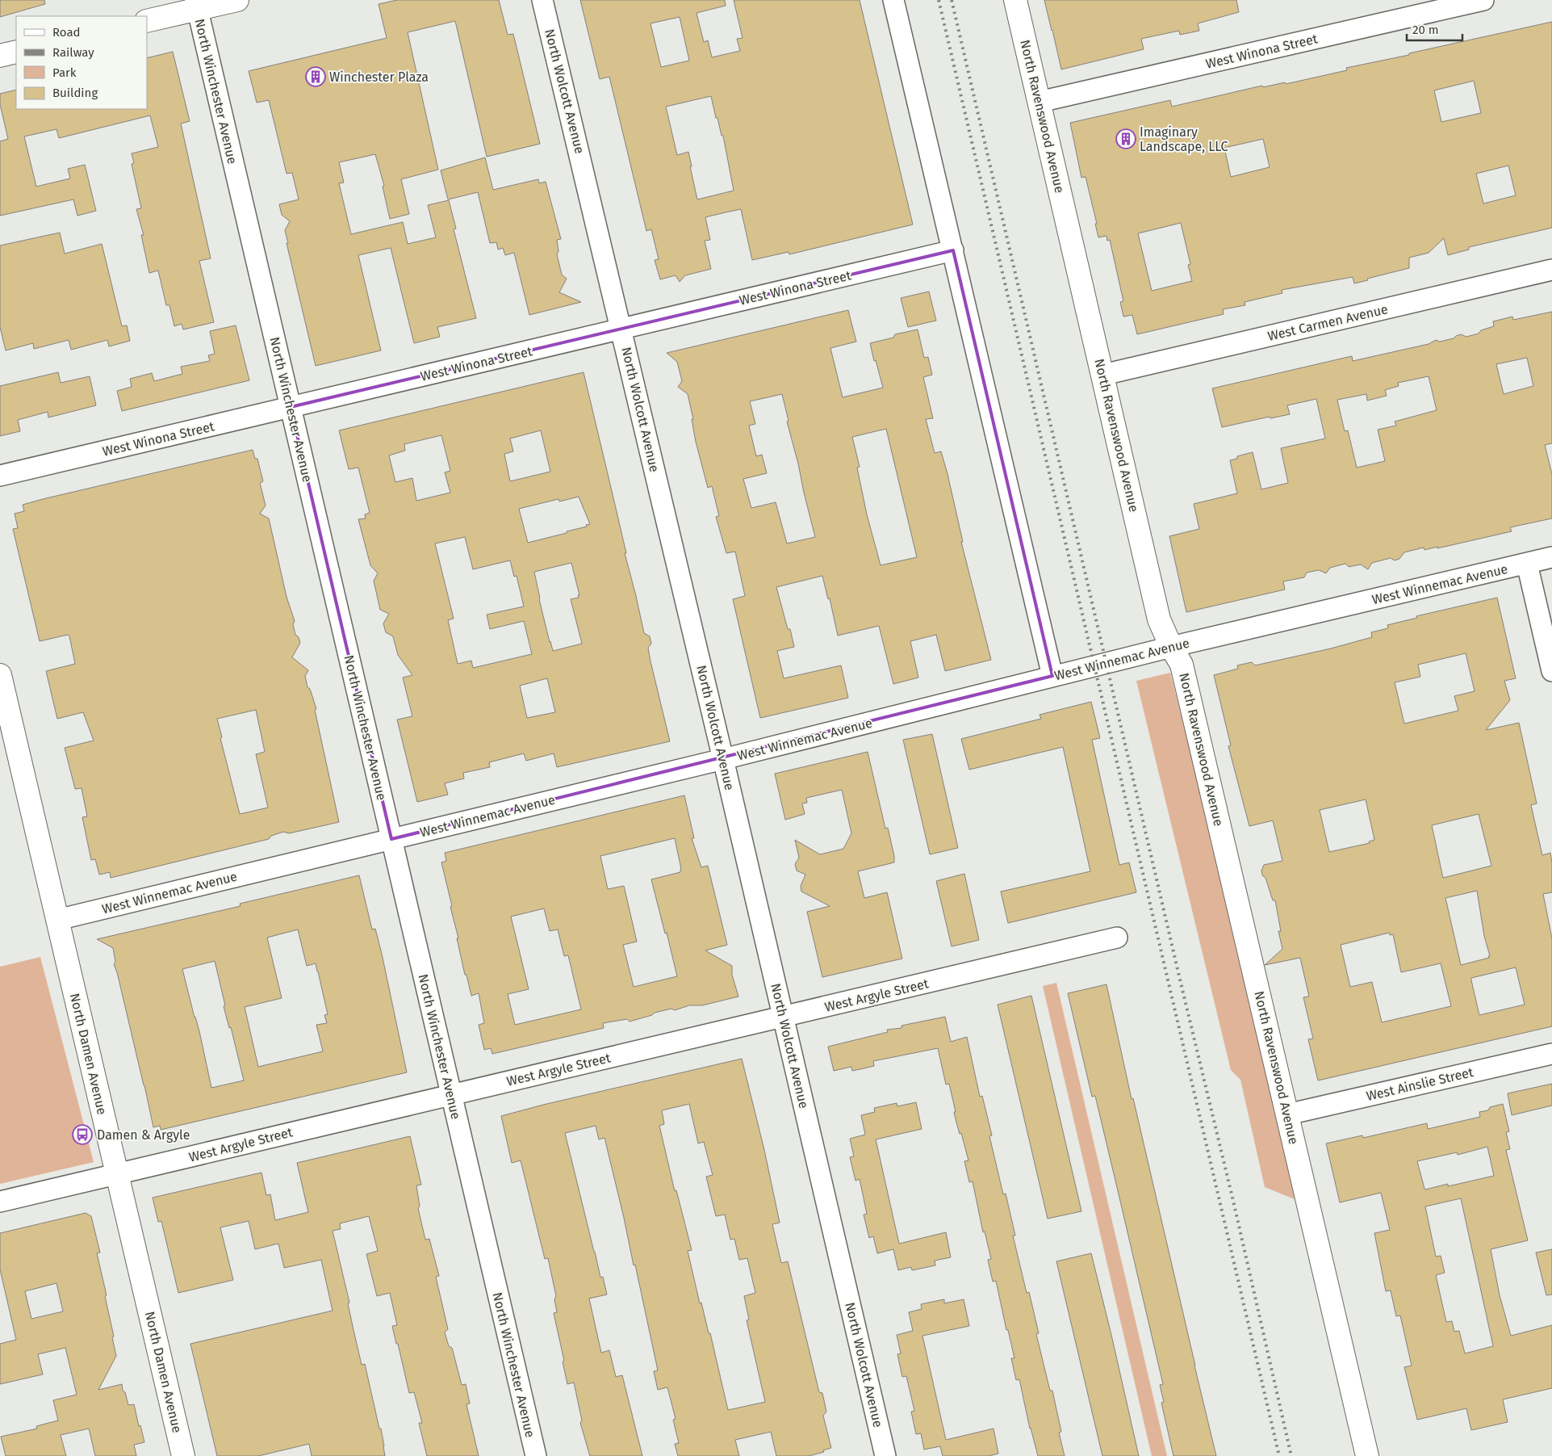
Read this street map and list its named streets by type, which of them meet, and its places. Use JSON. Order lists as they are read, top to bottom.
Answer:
{
  "streets": {
    "street": [
      "West Winona Street",
      "North Winchester Avenue",
      "North Wolcott Avenue",
      "North Ravenswood Avenue",
      "West Carmen Avenue",
      "West Winnemac Avenue",
      "West Argyle Street",
      "North Damen Avenue",
      "West Ainslie Street"
    ]
  },
  "crossings": [
    ["West Winona Street", "North Winchester Avenue"],
    ["West Winona Street", "North Wolcott Avenue"],
    ["West Winona Street", "North Ravenswood Avenue"],
    ["North Winchester Avenue", "West Winnemac Avenue"],
    ["North Winchester Avenue", "West Argyle Street"],
    ["North Wolcott Avenue", "West Winnemac Avenue"],
    ["North Wolcott Avenue", "West Argyle Street"],
    ["North Ravenswood Avenue", "West Carmen Avenue"],
    ["North Ravenswood Avenue", "West Winnemac Avenue"],
    ["North Ravenswood Avenue", "West Ainslie Street"],
    ["West Winnemac Avenue", "North Damen Avenue"],
    ["West Argyle Street", "North Damen Avenue"]
  ],
  "places": {
    "building": ["Winchester Plaza", "Imaginary Landscape, LLC"],
    "bus stop": ["Damen & Argyle"]
  },
  "legend": [
    "Road",
    "Railway",
    "Park",
    "Building"
  ],
  "scale_bar": "20 m"
}
